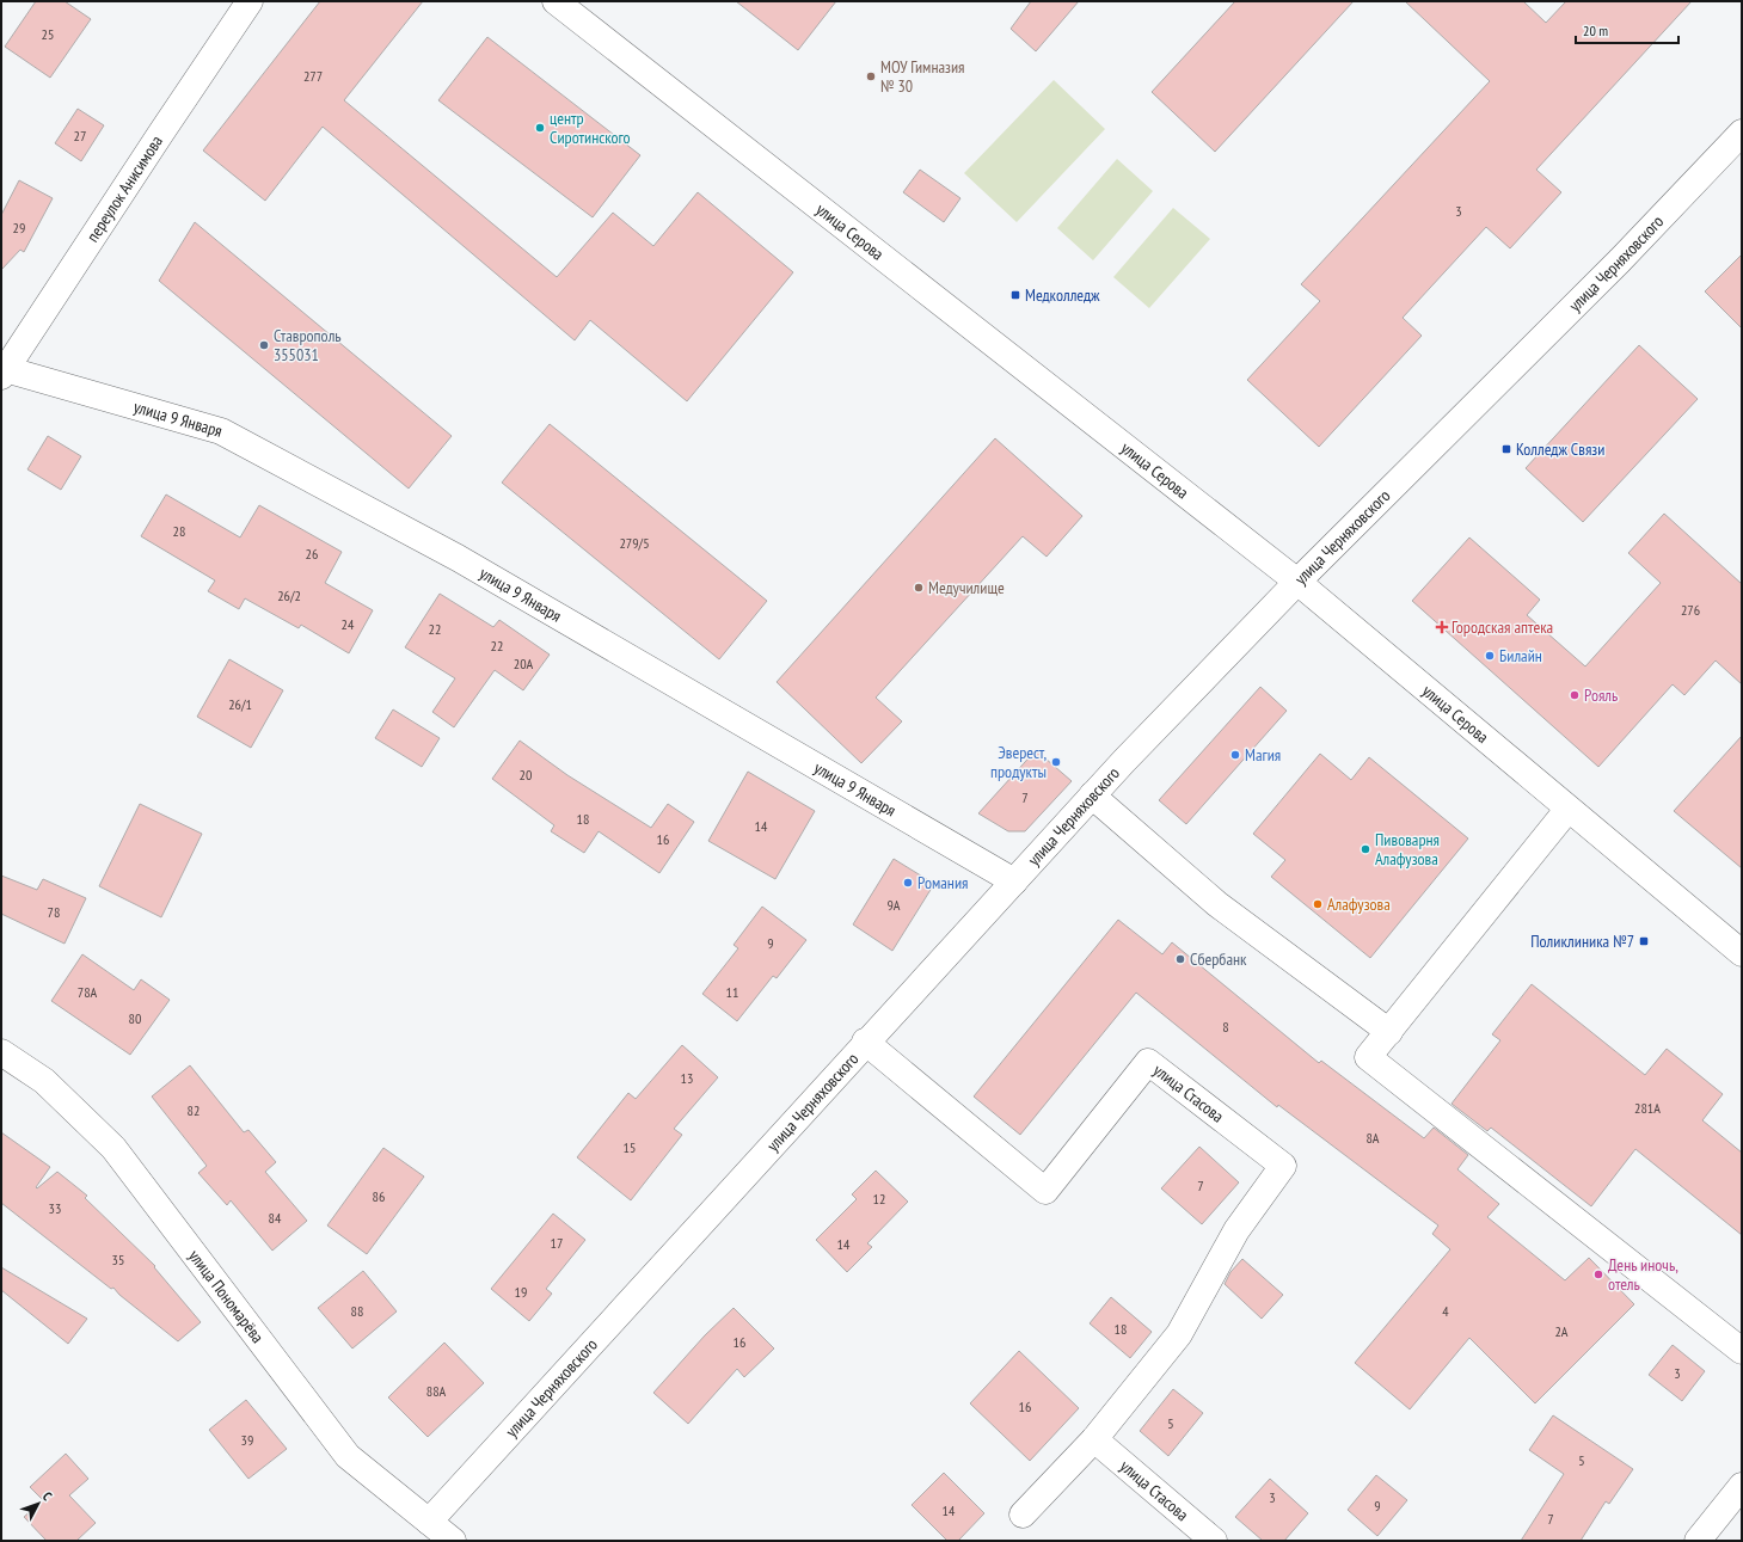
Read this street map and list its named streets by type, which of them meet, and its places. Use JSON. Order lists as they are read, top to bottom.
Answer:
{
  "streets": {
    "street": [
      "переулок Анисимова",
      "улица Серова",
      "улица Черняховского",
      "улица 9 Января",
      "улица Стасова",
      "улица Пономарёва"
    ]
  },
  "crossings": [
    ["переулок Анисимова", "улица 9 Января"],
    ["улица Серова", "улица Черняховского"],
    ["улица Черняховского", "улица 9 Января"],
    ["улица Черняховского", "улица Стасова"],
    ["улица Черняховского", "улица Пономарёва"]
  ],
  "places": {
    "other": [
      "МОУ Гимназия № 30",
      "центр Сиротинского",
      "Ставрополь 355031",
      "Медучилище",
      "Билайн",
      "Рояль",
      "Магия",
      "Эверест, продукты",
      "Пивоварня Алафузова",
      "Романия",
      "Алафузова",
      "Сбербанк",
      "День иночь, отель"
    ],
    "transit": ["Медколледж", "Колледж Связи", "Поликлиника №7"],
    "health": ["Городская аптека"]
  },
  "house_numbers": [
    "25",
    "277",
    "27",
    "3",
    "29",
    "28",
    "279/5",
    "26",
    "26/2",
    "276",
    "24",
    "22",
    "22",
    "20А",
    "26/1",
    "20",
    "7",
    "18",
    "14",
    "16",
    "9А",
    "78",
    "9",
    "78А",
    "11",
    "80",
    "8",
    "13",
    "281А",
    "82",
    "8А",
    "15",
    "7",
    "86",
    "12",
    "33",
    "84",
    "17",
    "14",
    "35",
    "19",
    "88",
    "4",
    "18",
    "2А",
    "16",
    "3",
    "88А",
    "16",
    "5",
    "39",
    "5",
    "3",
    "9",
    "14",
    "7"
  ],
  "scale_bar": "20 m",
  "north": "top right"
}
